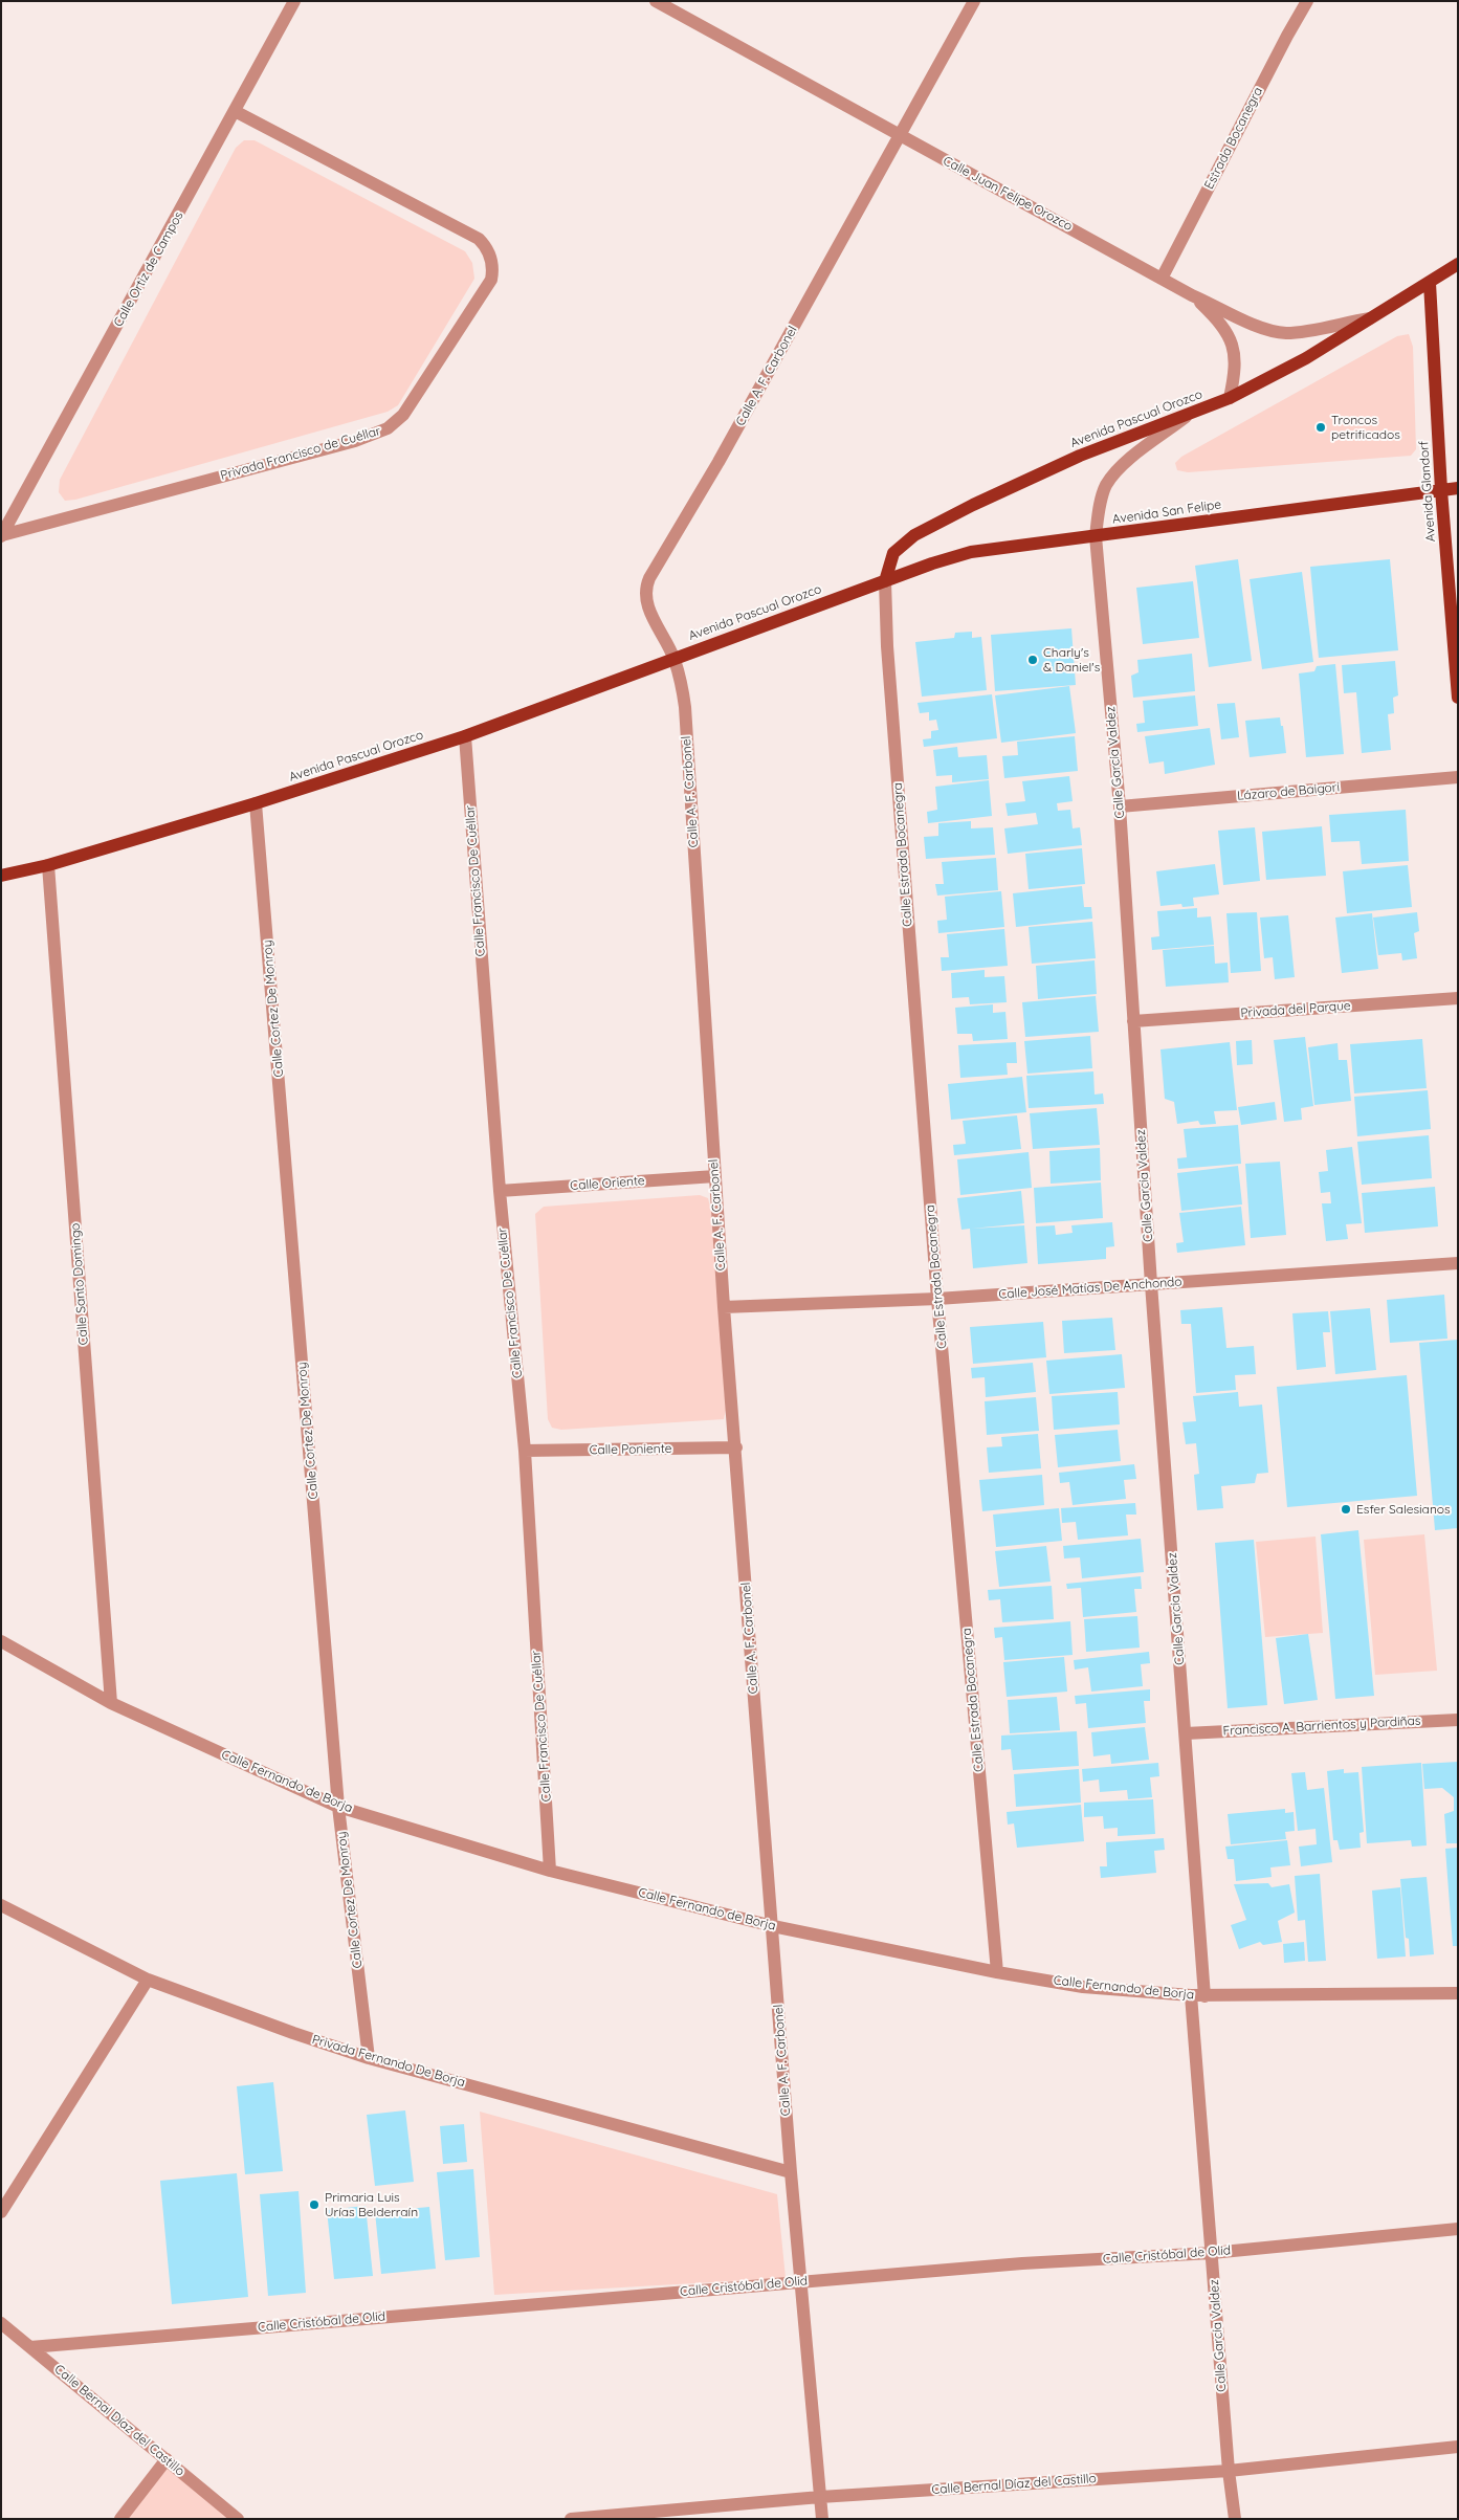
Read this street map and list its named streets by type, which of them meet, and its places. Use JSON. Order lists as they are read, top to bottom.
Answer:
{
  "streets": {
    "main road": ["Avenida Pascual Orozco", "Avenida Glandorf", "Avenida San Felipe"],
    "street": [
      "Estrada Bocanegra",
      "Calle Juan Felipe Orozco",
      "Calle Ortiz de Campos",
      "Calle A. F. Carbonel",
      "Privada Francisco de Cuéllar",
      "Calle García Valdez",
      "Lázaro de Baigori",
      "Calle Estrada Bocanegra",
      "Calle Francisco De Cuéllar",
      "Calle Cortez De Monroy",
      "Privada del Parque",
      "Calle Oriente",
      "Calle Santo Domingo",
      "Calle José Matías De Anchondo",
      "Calle Poniente",
      "Francisco A. Barrientos y Pardiñas",
      "Calle Fernando de Borja",
      "Privada Fernando De Borja",
      "Calle Cristóbal de Olid",
      "Calle Bernal Díaz del Castillo"
    ]
  },
  "crossings": [
    ["Estrada Bocanegra", "Calle Juan Felipe Orozco"],
    ["Calle Juan Felipe Orozco", "Calle A. F. Carbonel"],
    ["Calle Juan Felipe Orozco", "Avenida Pascual Orozco"],
    ["Calle Ortiz de Campos", "Privada Francisco de Cuéllar"],
    ["Calle A. F. Carbonel", "Avenida Pascual Orozco"],
    ["Calle A. F. Carbonel", "Calle Oriente"],
    ["Calle A. F. Carbonel", "Calle José Matías De Anchondo"],
    ["Calle A. F. Carbonel", "Calle Poniente"],
    ["Calle A. F. Carbonel", "Calle Fernando de Borja"],
    ["Calle A. F. Carbonel", "Privada Fernando De Borja"],
    ["Calle A. F. Carbonel", "Calle Cristóbal de Olid"],
    ["Calle A. F. Carbonel", "Calle Bernal Díaz del Castillo"],
    ["Avenida Pascual Orozco", "Avenida Glandorf"],
    ["Avenida Pascual Orozco", "Avenida San Felipe"],
    ["Avenida Pascual Orozco", "Calle García Valdez"],
    ["Avenida Pascual Orozco", "Calle Estrada Bocanegra"],
    ["Avenida Pascual Orozco", "Calle Francisco De Cuéllar"],
    ["Avenida Pascual Orozco", "Calle Cortez De Monroy"],
    ["Avenida Pascual Orozco", "Calle Santo Domingo"],
    ["Avenida Glandorf", "Avenida San Felipe"],
    ["Avenida San Felipe", "Calle García Valdez"],
    ["Avenida San Felipe", "Calle Estrada Bocanegra"],
    ["Calle García Valdez", "Lázaro de Baigori"],
    ["Calle García Valdez", "Privada del Parque"],
    ["Calle García Valdez", "Calle José Matías De Anchondo"],
    ["Calle García Valdez", "Francisco A. Barrientos y Pardiñas"],
    ["Calle García Valdez", "Calle Fernando de Borja"],
    ["Calle García Valdez", "Calle Cristóbal de Olid"],
    ["Calle García Valdez", "Calle Bernal Díaz del Castillo"],
    ["Calle Estrada Bocanegra", "Calle José Matías De Anchondo"],
    ["Calle Estrada Bocanegra", "Calle Fernando de Borja"],
    ["Calle Francisco De Cuéllar", "Calle Oriente"],
    ["Calle Francisco De Cuéllar", "Calle Poniente"],
    ["Calle Francisco De Cuéllar", "Calle Fernando de Borja"],
    ["Calle Cortez De Monroy", "Calle Fernando de Borja"],
    ["Calle Cortez De Monroy", "Privada Fernando De Borja"],
    ["Calle Santo Domingo", "Calle Fernando de Borja"],
    ["Calle Cristóbal de Olid", "Calle Bernal Díaz del Castillo"]
  ],
  "places": [
    "Troncos petrificados",
    "Charly's & Daniel's",
    "Esfer Salesianos",
    "Primaria Luis Urías Belderraín"
  ]
}
